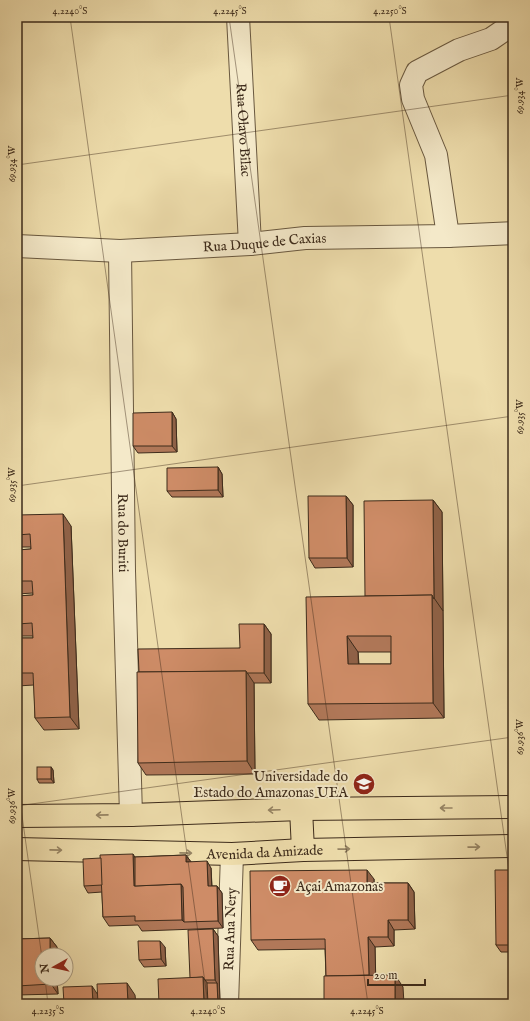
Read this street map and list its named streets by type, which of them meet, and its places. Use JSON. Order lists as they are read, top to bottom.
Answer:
{
  "streets": {
    "main road": ["Avenida da Amizade"],
    "street": [
      "Rua Olavo Bilac",
      "Rua Duque de Caxias",
      "Rua do Buriti",
      "Rua Ana Nery"
    ]
  },
  "crossings": [
    ["Rua Olavo Bilac", "Rua Duque de Caxias"],
    ["Rua Duque de Caxias", "Rua do Buriti"],
    ["Avenida da Amizade", "Rua Ana Nery"]
  ],
  "places": {
    "school or university": ["Universidade do Estado do Amazonas UEA"],
    "cafe": ["Açai Amazonas"]
  },
  "scale_bar": "20 m",
  "north": "left",
  "coordinates": [
    "4.2240°S",
    "4.2245°S",
    "4.2250°S",
    "69.934°W",
    "69.935°W",
    "69.936°W",
    "4.2235°S"
  ]
}
